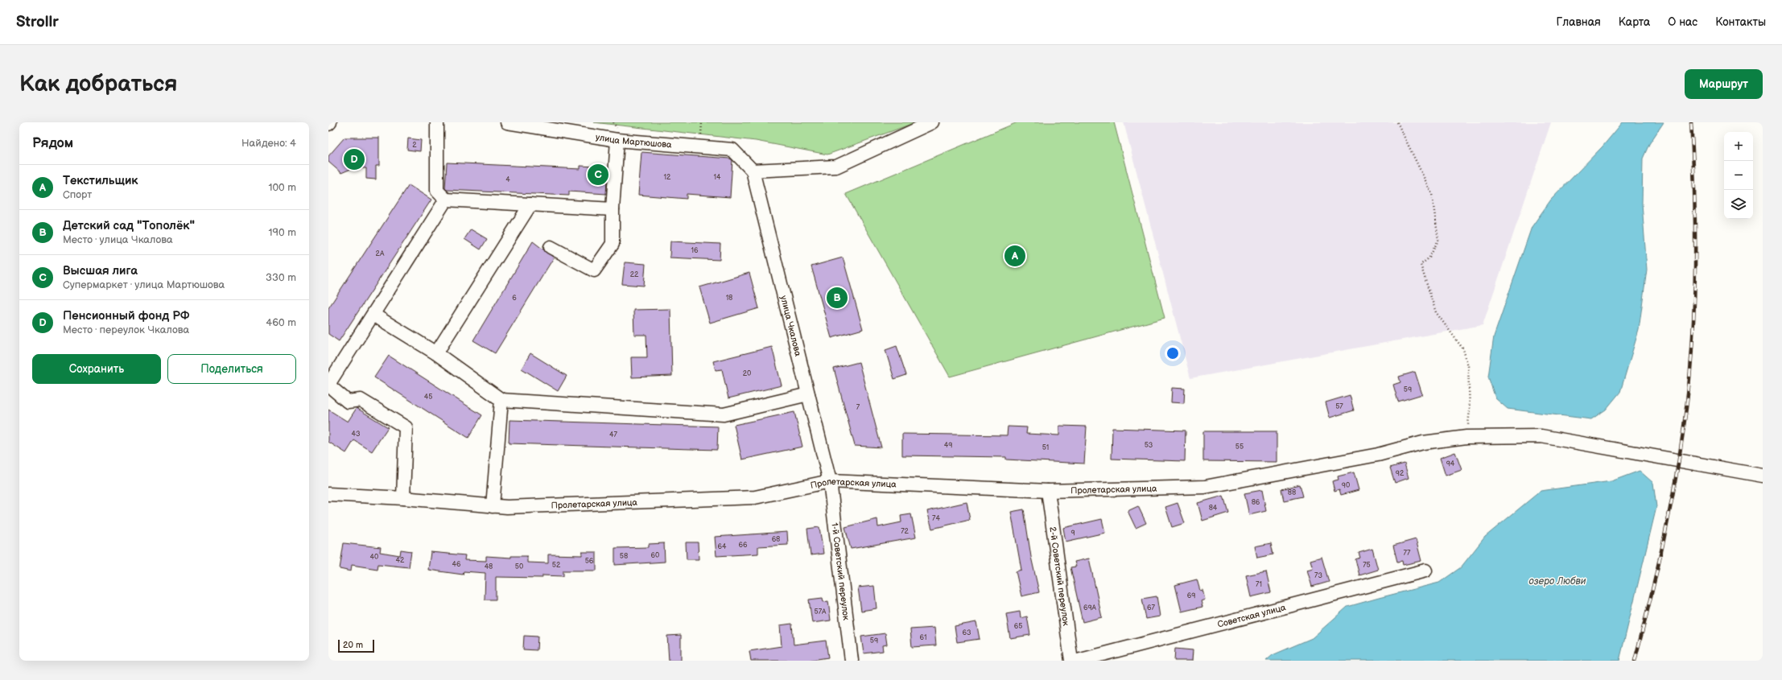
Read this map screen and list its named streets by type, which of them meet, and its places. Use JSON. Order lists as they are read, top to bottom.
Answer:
{
  "streets": {
    "street": [
      "улица Мартюшова",
      "улица Чкалова",
      "Пролетарская улица",
      "1-й Советский переулок",
      "2-й Советский переулок",
      "Советская улица"
    ]
  },
  "crossings": [
    ["улица Мартюшова", "улица Чкалова"],
    ["улица Чкалова", "Пролетарская улица"],
    ["улица Чкалова", "1-й Советский переулок"],
    ["Пролетарская улица", "1-й Советский переулок"],
    ["Пролетарская улица", "2-й Советский переулок"]
  ],
  "water": ["озеро Любви"],
  "house_numbers": [
    "2",
    "12",
    "14",
    "4",
    "16",
    "2А",
    "22",
    "6",
    "18",
    "20",
    "59",
    "45",
    "57",
    "7",
    "43",
    "47",
    "49",
    "53",
    "55",
    "51",
    "94",
    "92",
    "90",
    "88",
    "86",
    "84",
    "74",
    "72",
    "9",
    "68",
    "66",
    "64",
    "77",
    "60",
    "58",
    "40",
    "42",
    "56",
    "46",
    "52",
    "75",
    "48",
    "50",
    "73",
    "71",
    "69",
    "69А",
    "67",
    "57А",
    "65",
    "63",
    "61",
    "59"
  ],
  "scale_bar": "20 m",
  "page": {
    "header": "Strollr",
    "nav": [
      "Главная",
      "Карта",
      "О нас",
      "Контакты"
    ],
    "buttons": [
      "Маршрут",
      ["Сохранить", "Поделиться"]
    ],
    "title": "Как добраться",
    "heading": ["Рядом", "Найдено: 4"],
    "map_buttons": ["+", "−"],
    "pins": [
      "D",
      "C",
      "A",
      "B"
    ],
    "list": [
      {
        "mark": "A",
        "name": "Текстильщик",
        "note": "Спорт",
        "value": "100 m"
      },
      {
        "mark": "B",
        "name": "Детский сад \"Тополёк\"",
        "note": "Место · улица Чкалова",
        "value": "190 m"
      },
      {
        "mark": "C",
        "name": "Высшая лига",
        "note": "Супермаркет · улица Мартюшова",
        "value": "330 m"
      },
      {
        "mark": "D",
        "name": "Пенсионный фонд РФ",
        "note": "Место · переулок Чкалова",
        "value": "460 m"
      }
    ],
    "scale": "20 m"
  }
}
